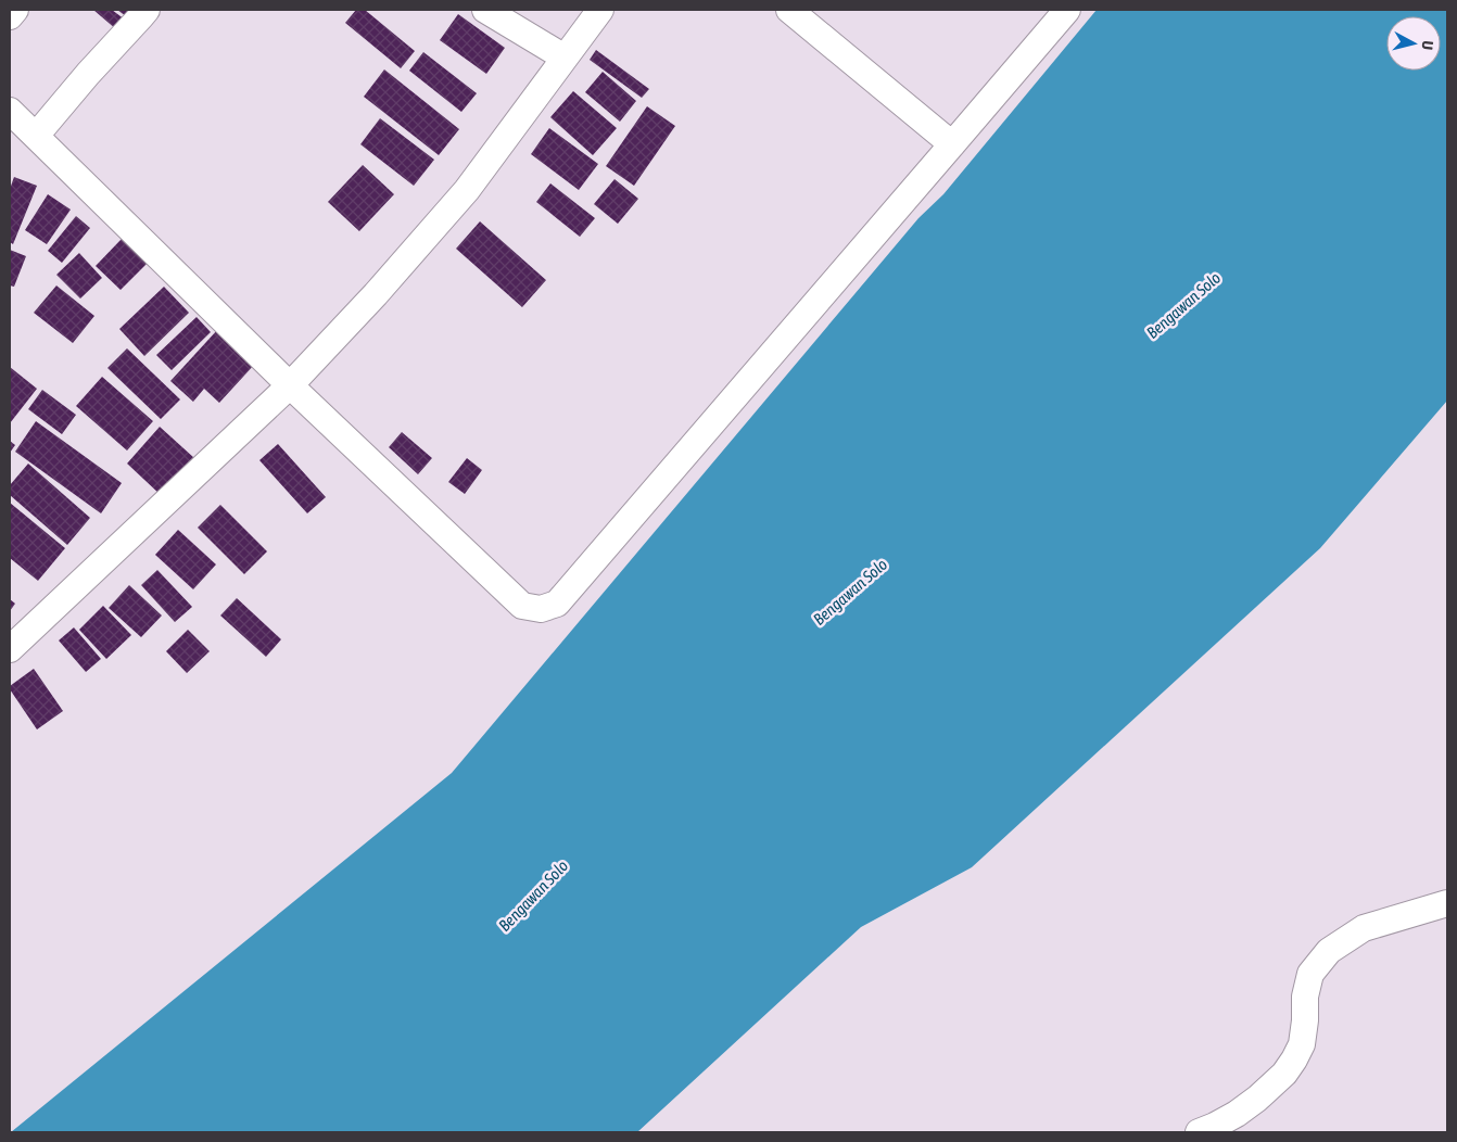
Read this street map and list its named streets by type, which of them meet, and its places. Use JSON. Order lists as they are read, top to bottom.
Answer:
{
  "water": ["Bengawan Solo"],
  "north": "right"
}
